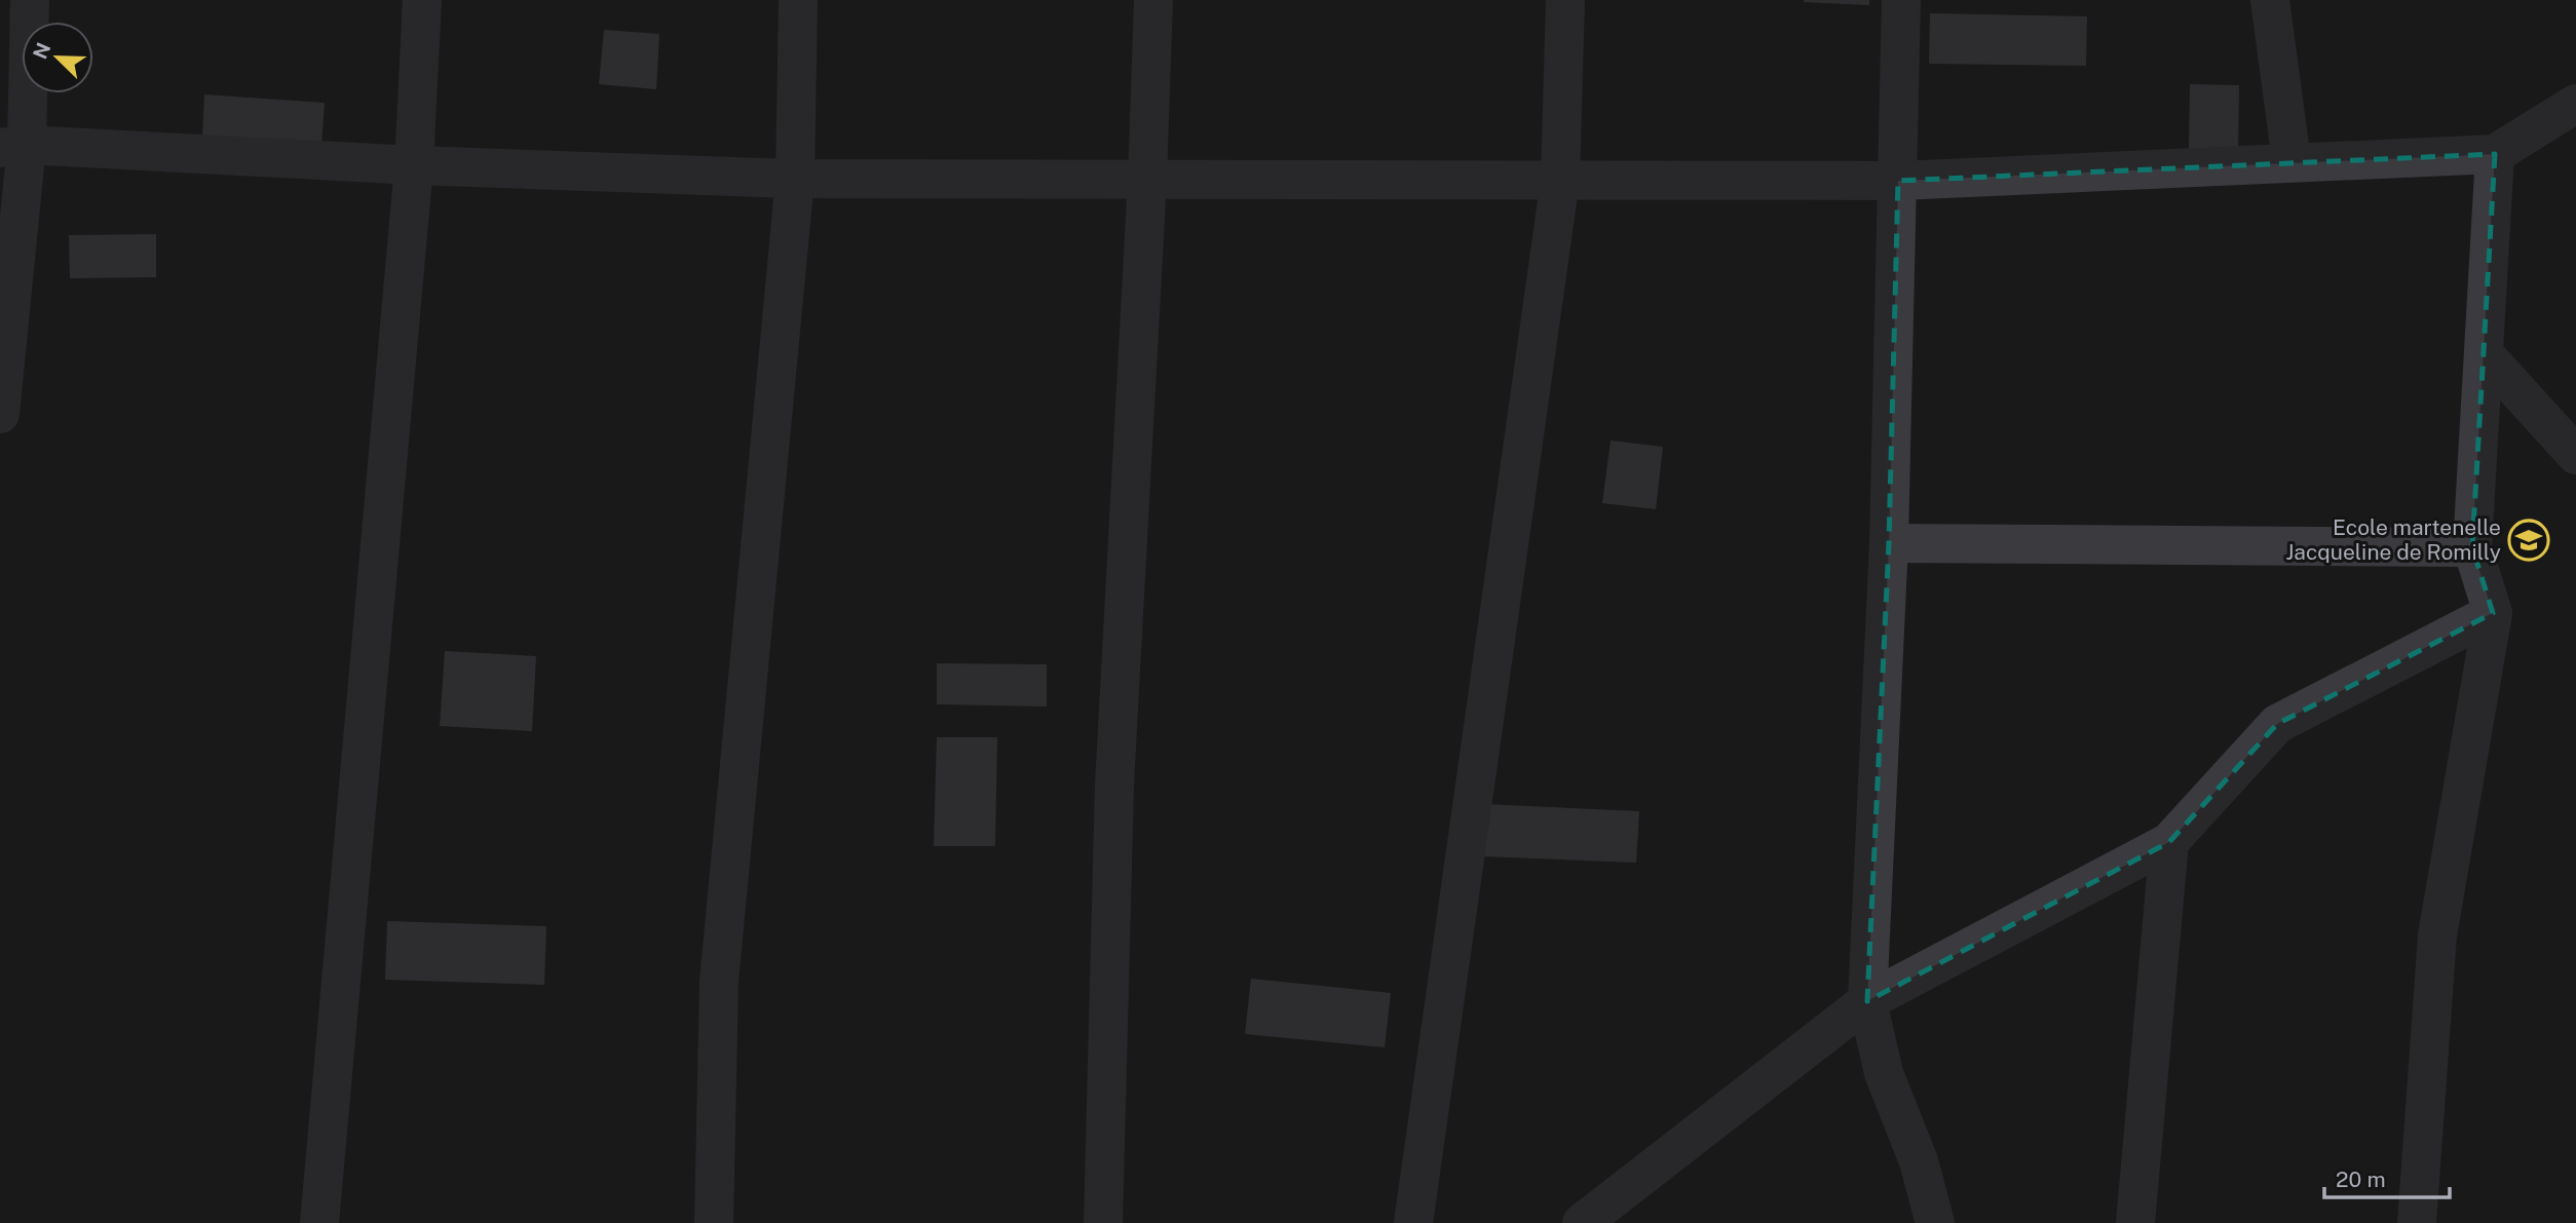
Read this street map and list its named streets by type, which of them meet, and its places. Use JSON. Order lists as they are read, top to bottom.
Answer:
{
  "places": {
    "school or university": ["Ecole martenelle Jacqueline de Romilly"]
  },
  "scale_bar": "20 m",
  "north": "top left"
}
